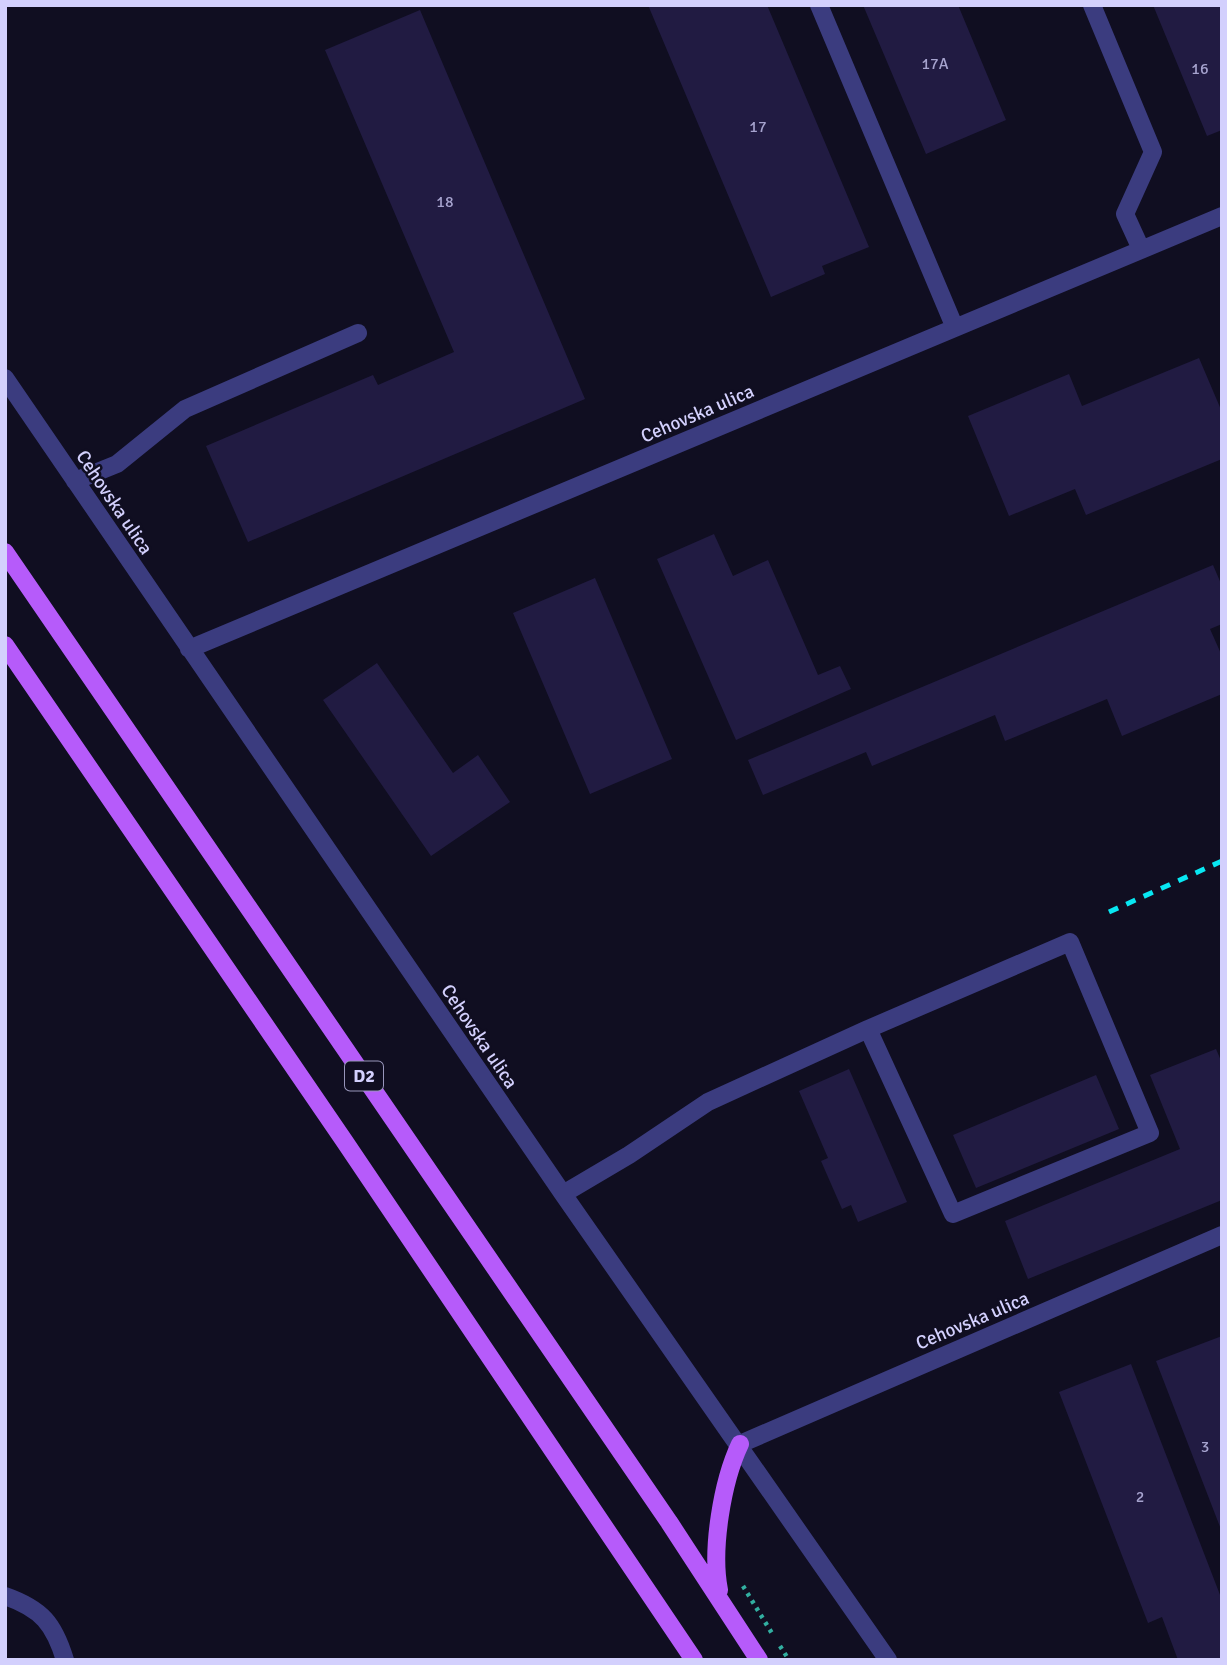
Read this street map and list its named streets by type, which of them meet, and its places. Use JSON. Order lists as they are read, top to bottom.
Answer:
{
  "streets": {
    "main road": ["D2"],
    "street": ["Cehovska ulica"]
  },
  "house_numbers": [
    "17A",
    "16",
    "17",
    "18",
    "3",
    "2"
  ]
}
